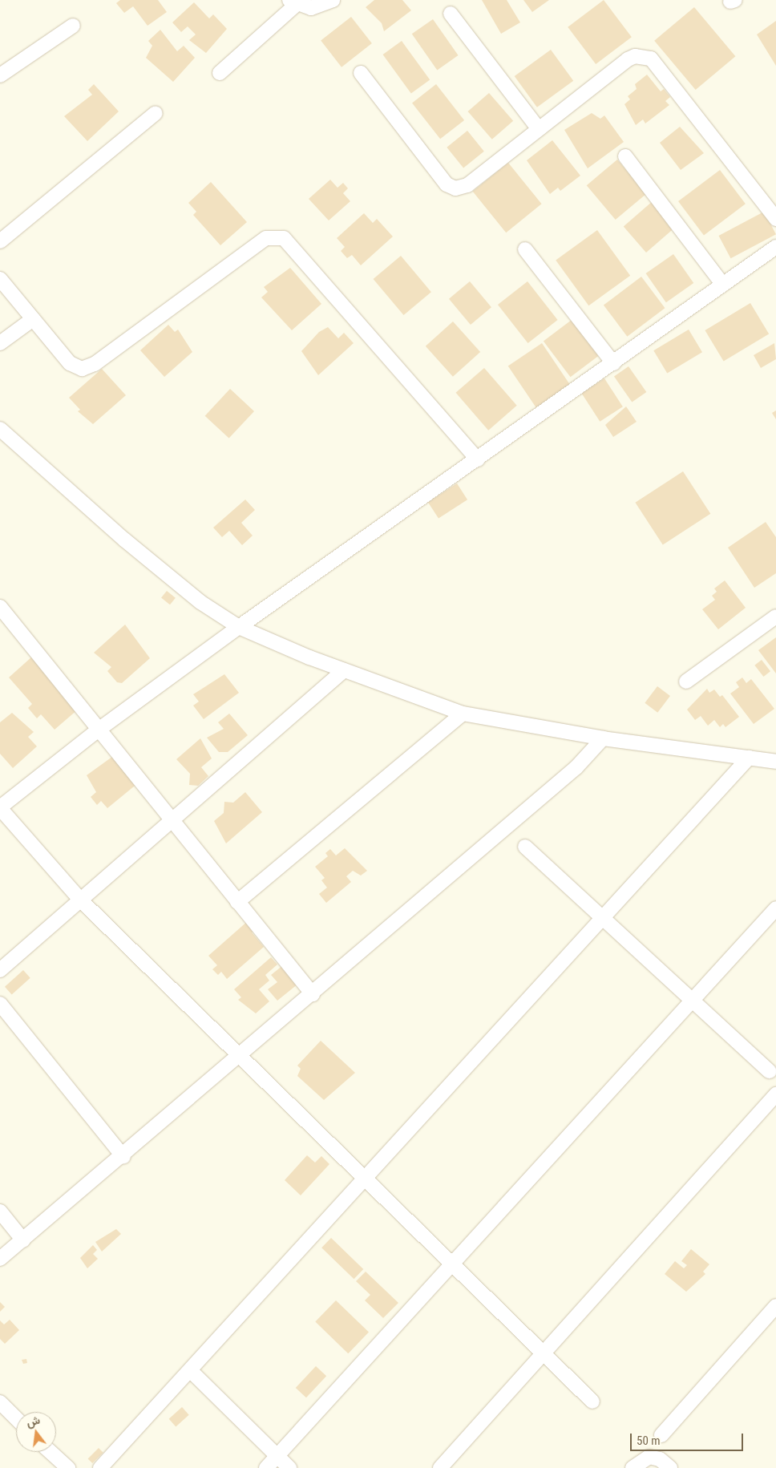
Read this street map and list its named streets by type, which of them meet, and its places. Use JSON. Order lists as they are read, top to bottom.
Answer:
{
  "scale_bar": "50 m",
  "north": "top"
}
